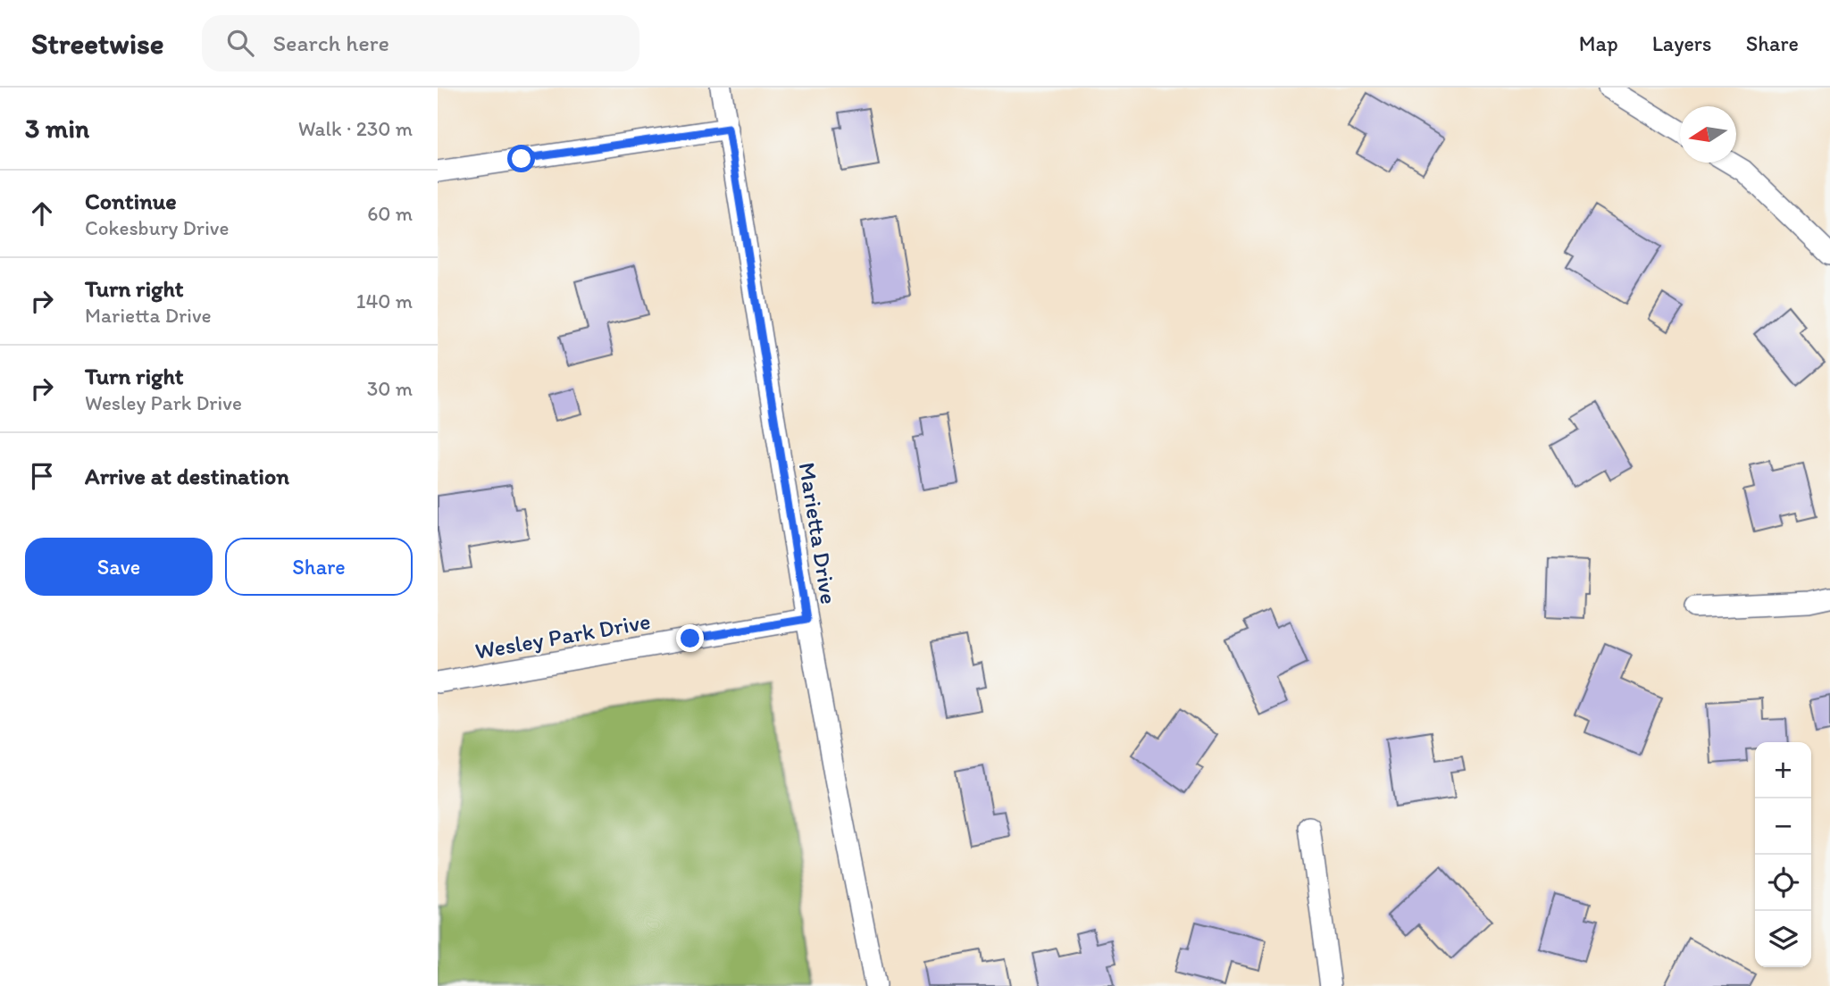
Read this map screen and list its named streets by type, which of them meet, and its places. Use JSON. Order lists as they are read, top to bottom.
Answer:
{
  "streets": {
    "street": ["Marietta Drive", "Wesley Park Drive"]
  },
  "crossings": [
    ["Marietta Drive", "Wesley Park Drive"]
  ],
  "north": "left",
  "page": {
    "header": "Streetwise",
    "search": "Search here",
    "nav": ["Map", "Layers", "Share"],
    "heading": ["3 min", "Walk · 230 m"],
    "list": [
      ["Continue", "Cokesbury Drive", "60 m"],
      ["Turn right", "Marietta Drive", "140 m"],
      ["Turn right", "Wesley Park Drive", "30 m"],
      "Arrive at destination"
    ],
    "buttons": ["Save", "Share"],
    "map_buttons": ["+", "−"]
  }
}
